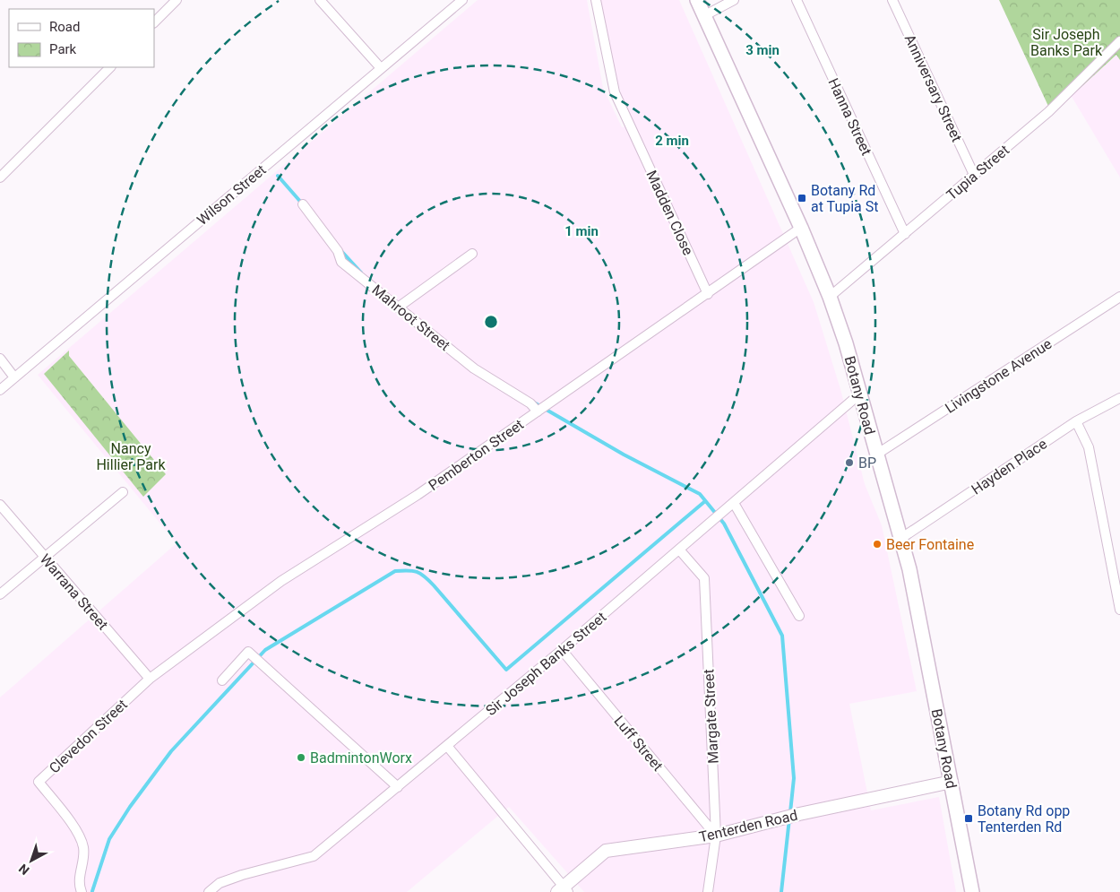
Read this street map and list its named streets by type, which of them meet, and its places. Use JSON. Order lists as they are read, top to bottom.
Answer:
{
  "streets": {
    "main road": ["Botany Road"],
    "street": [
      "Anniversary Street",
      "Hanna Street",
      "Tupia Street",
      "Wilson Street",
      "Madden Close",
      "Mahroot Street",
      "Livingstone Avenue",
      "Pemberton Street",
      "Hayden Place",
      "Warrana Street",
      "Sir Joseph Banks Street",
      "Margate Street",
      "Clevedon Street",
      "Luff Street",
      "Tenterden Road"
    ]
  },
  "crossings": [
    ["Anniversary Street", "Tupia Street"],
    ["Hanna Street", "Tupia Street"],
    ["Tupia Street", "Botany Road"],
    ["Madden Close", "Pemberton Street"],
    ["Mahroot Street", "Pemberton Street"],
    ["Livingstone Avenue", "Botany Road"],
    ["Botany Road", "Pemberton Street"],
    ["Botany Road", "Hayden Place"],
    ["Botany Road", "Sir Joseph Banks Street"],
    ["Botany Road", "Tenterden Road"],
    ["Pemberton Street", "Warrana Street"],
    ["Pemberton Street", "Clevedon Street"],
    ["Warrana Street", "Clevedon Street"],
    ["Sir Joseph Banks Street", "Margate Street"],
    ["Sir Joseph Banks Street", "Luff Street"],
    ["Margate Street", "Luff Street"],
    ["Margate Street", "Tenterden Road"],
    ["Luff Street", "Tenterden Road"]
  ],
  "parks": ["Sir Joseph Banks Park", "Nancy Hillier Park"],
  "places": {
    "transit": ["Botany Rd at Tupia St", "Botany Rd opp Tenterden Rd"],
    "other": ["BP", "Beer Fontaine", "BadmintonWorx"]
  },
  "legend": ["Road", "Park"],
  "north": "bottom left",
  "rings": ["3 min", "2 min", "1 min"]
}
